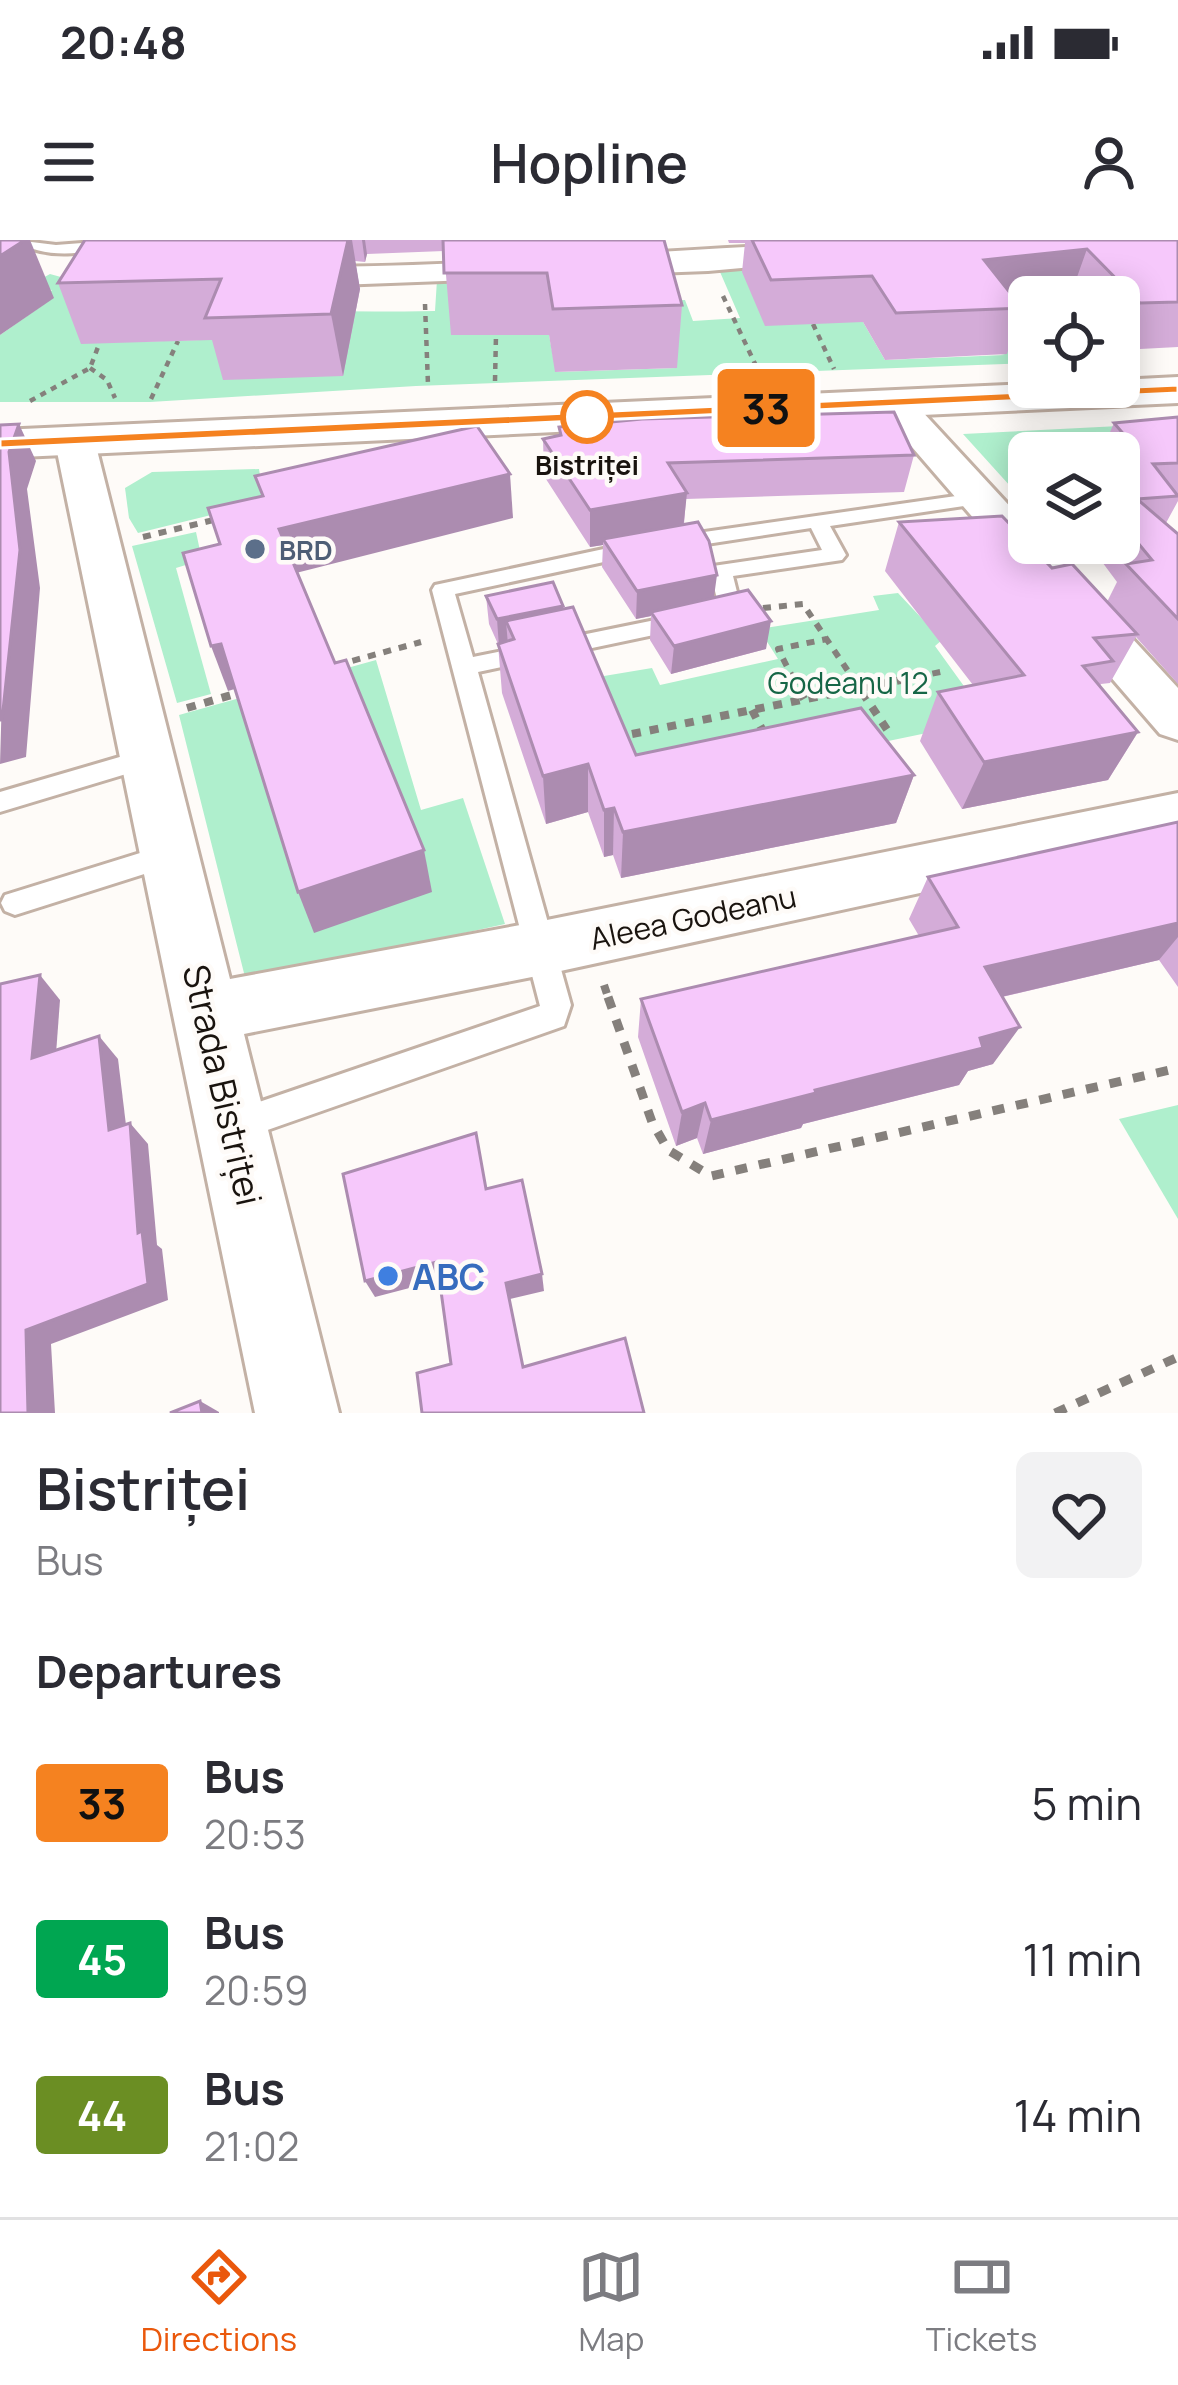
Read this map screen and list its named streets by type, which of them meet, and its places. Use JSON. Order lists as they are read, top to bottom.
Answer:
{
  "streets": {
    "street": ["Aleea Godeanu", "Strada Bistriței"]
  },
  "crossings": [
    ["Aleea Godeanu", "Strada Bistriței"]
  ],
  "parks": ["Godeanu 12"],
  "places": ["Bistriței", "BRD", "ABC"],
  "lines": ["bus line 33"],
  "page": {
    "status": "20:48",
    "header": "Hopline",
    "on_map": "33",
    "heading": [
      ["Bistriței", "Bus"],
      "Departures"
    ],
    "list": [
      {
        "mark": "33",
        "name": "Bus",
        "note": "20:53",
        "value": "5 min"
      },
      {
        "mark": "45",
        "name": "Bus",
        "note": "20:59",
        "value": "11 min"
      },
      {
        "mark": "44",
        "name": "Bus",
        "note": "21:02",
        "value": "14 min"
      }
    ],
    "tabs": ["Directions", "Map", "Tickets"]
  }
}
